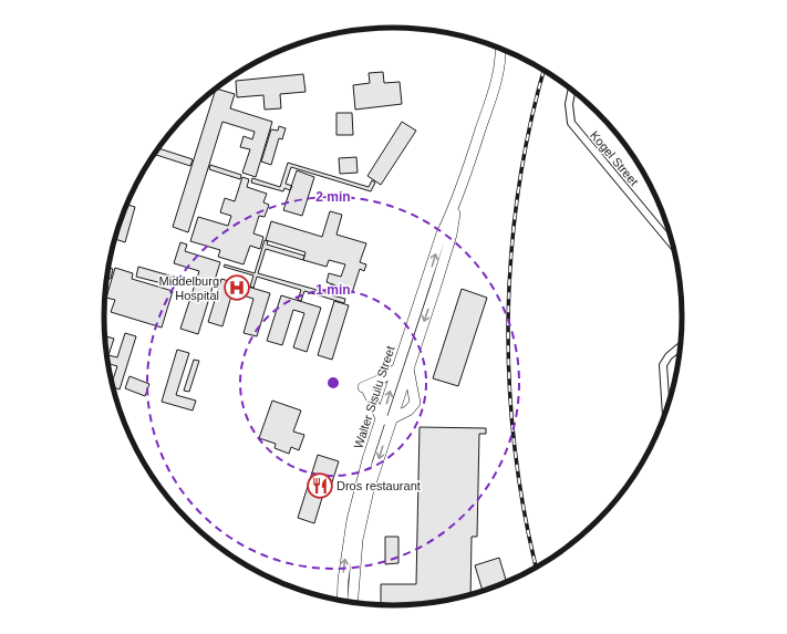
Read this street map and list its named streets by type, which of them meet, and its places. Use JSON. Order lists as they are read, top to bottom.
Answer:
{
  "streets": {
    "main road": ["Walter Sisulu Street"],
    "street": ["Kogel Street"]
  },
  "places": {
    "hospital": ["Middelburg Hospital"],
    "restaurant": ["Dros restaurant"]
  },
  "rings": ["2 min", "1 min"]
}
